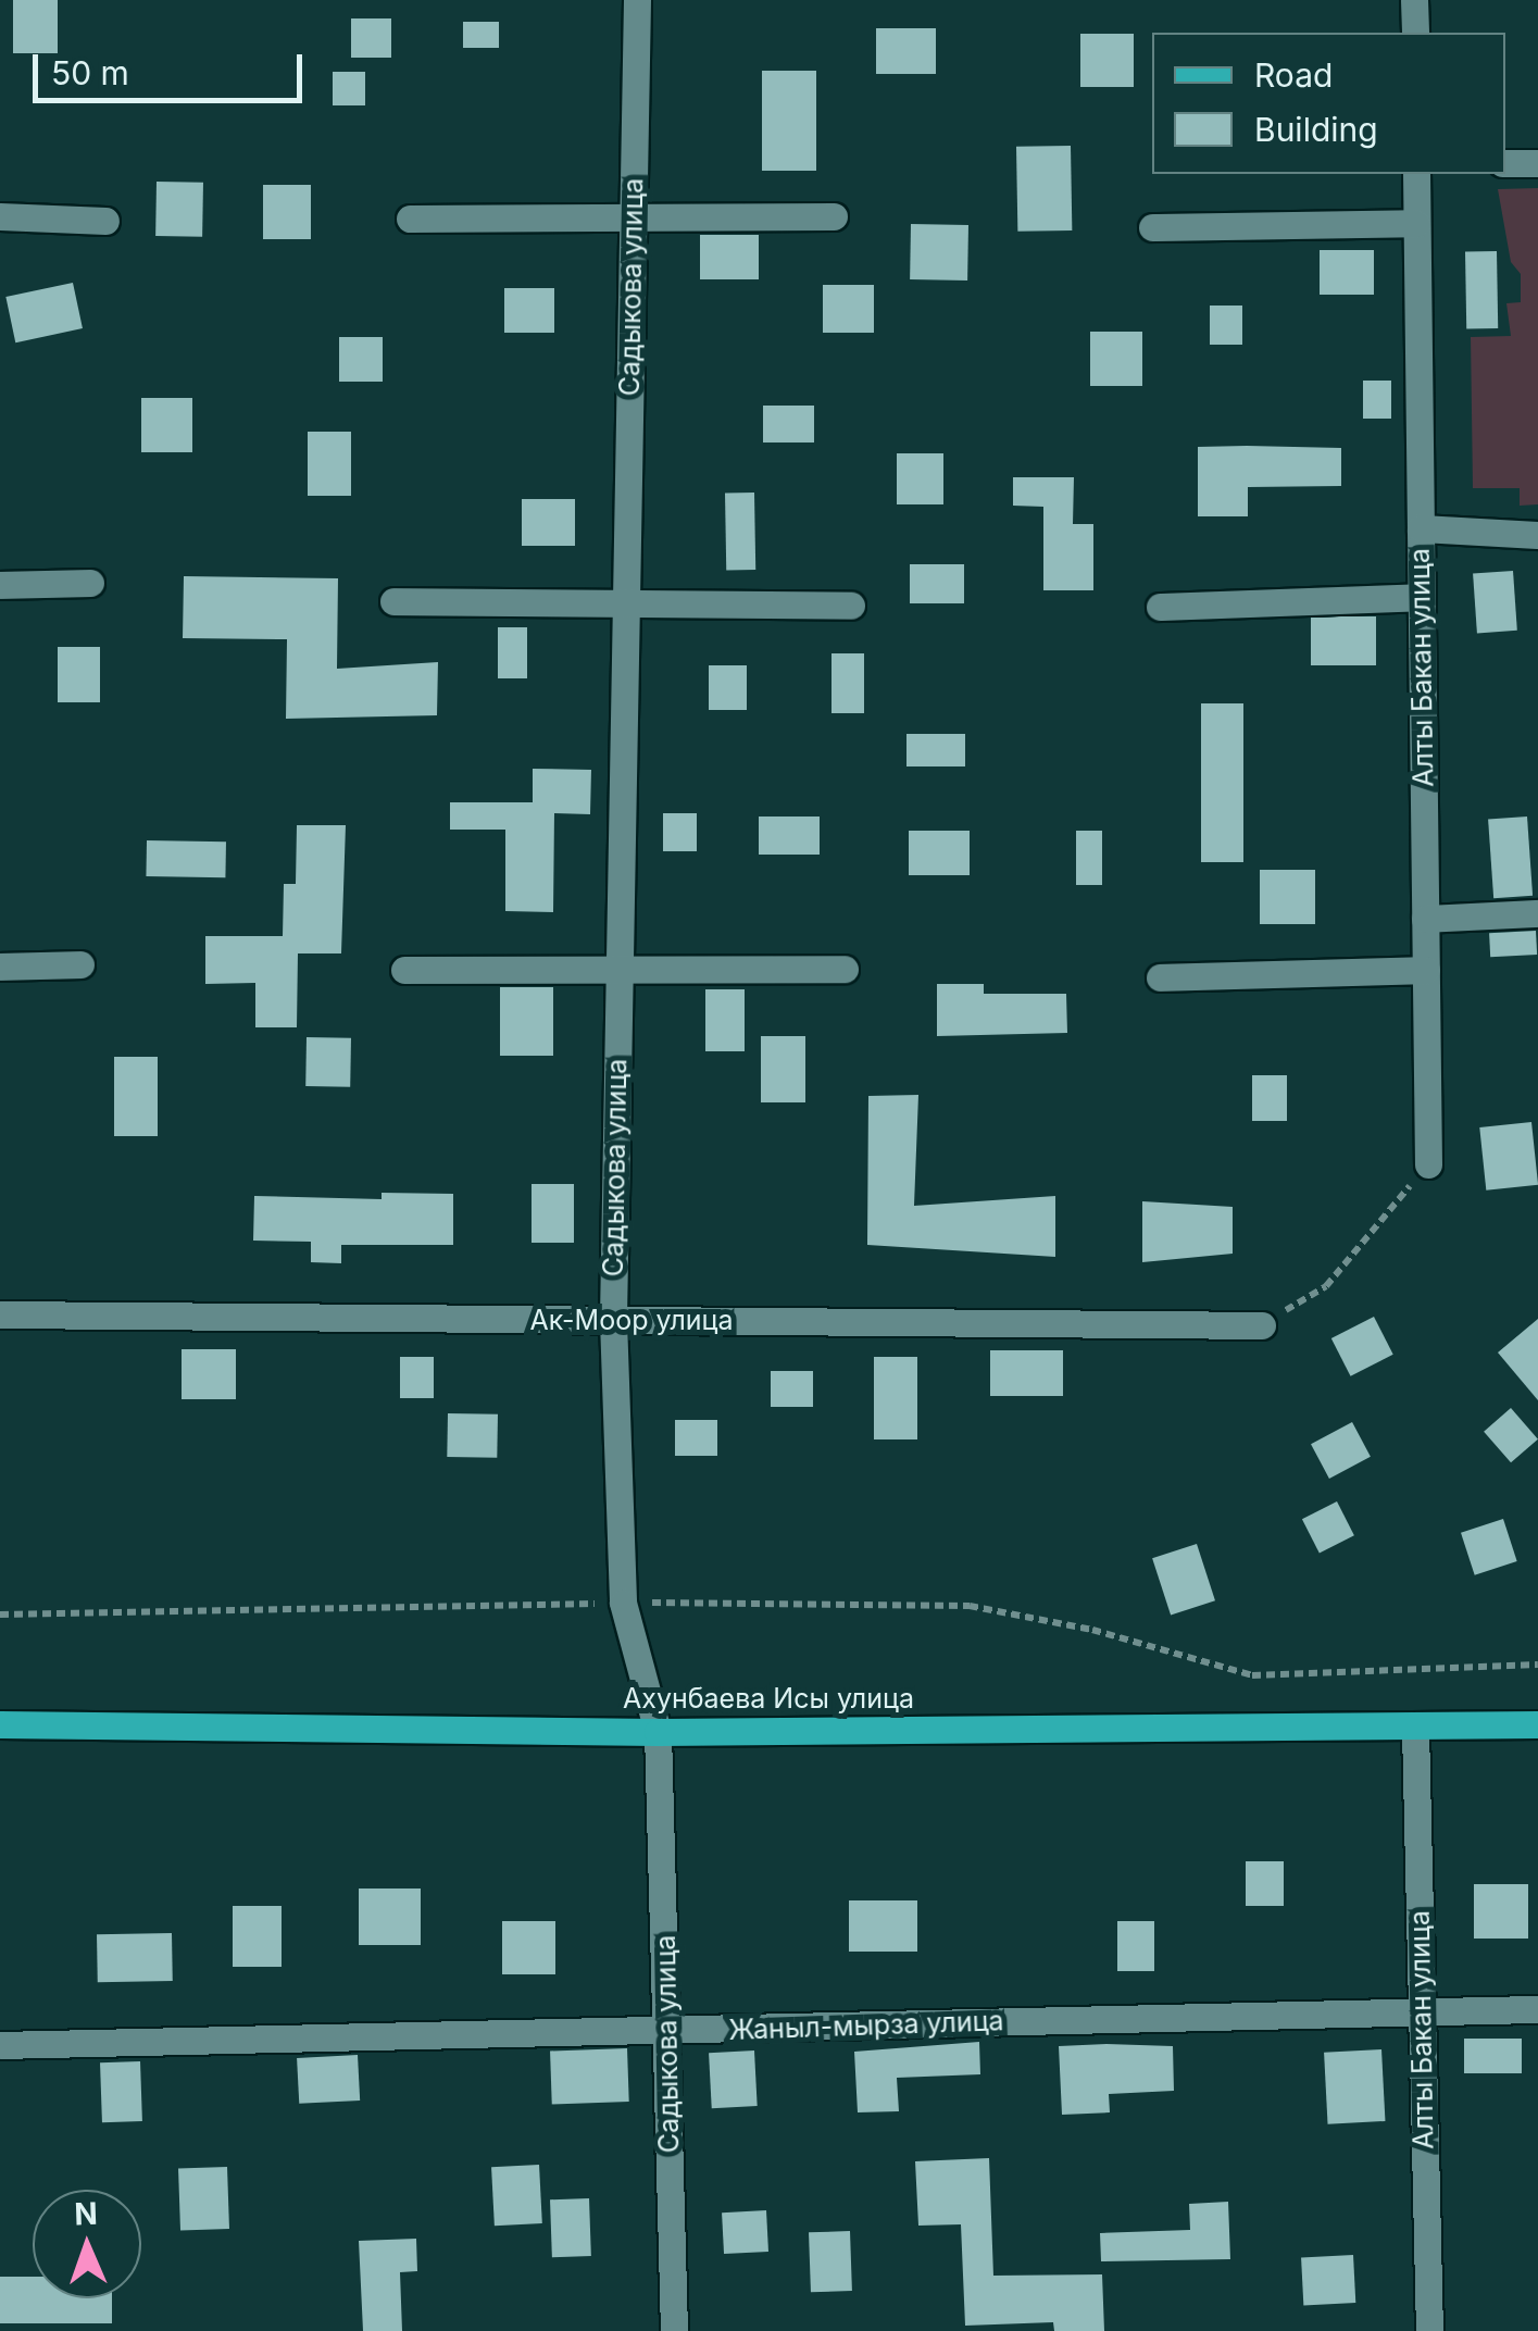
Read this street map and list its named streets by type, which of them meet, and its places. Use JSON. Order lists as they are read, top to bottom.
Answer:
{
  "streets": {
    "main road": ["Ахунбаева Исы улица"],
    "street": [
      "Садыкова улица",
      "Алты Бакан улица",
      "Ак-Моор улица",
      "Жаныл-мырза улица"
    ]
  },
  "crossings": [
    ["Садыкова улица", "Ак-Моор улица"],
    ["Садыкова улица", "Ахунбаева Исы улица"],
    ["Садыкова улица", "Жаныл-мырза улица"],
    ["Алты Бакан улица", "Ахунбаева Исы улица"],
    ["Алты Бакан улица", "Жаныл-мырза улица"]
  ],
  "legend": ["Road", "Building"],
  "scale_bar": "50 m",
  "north": "top"
}
